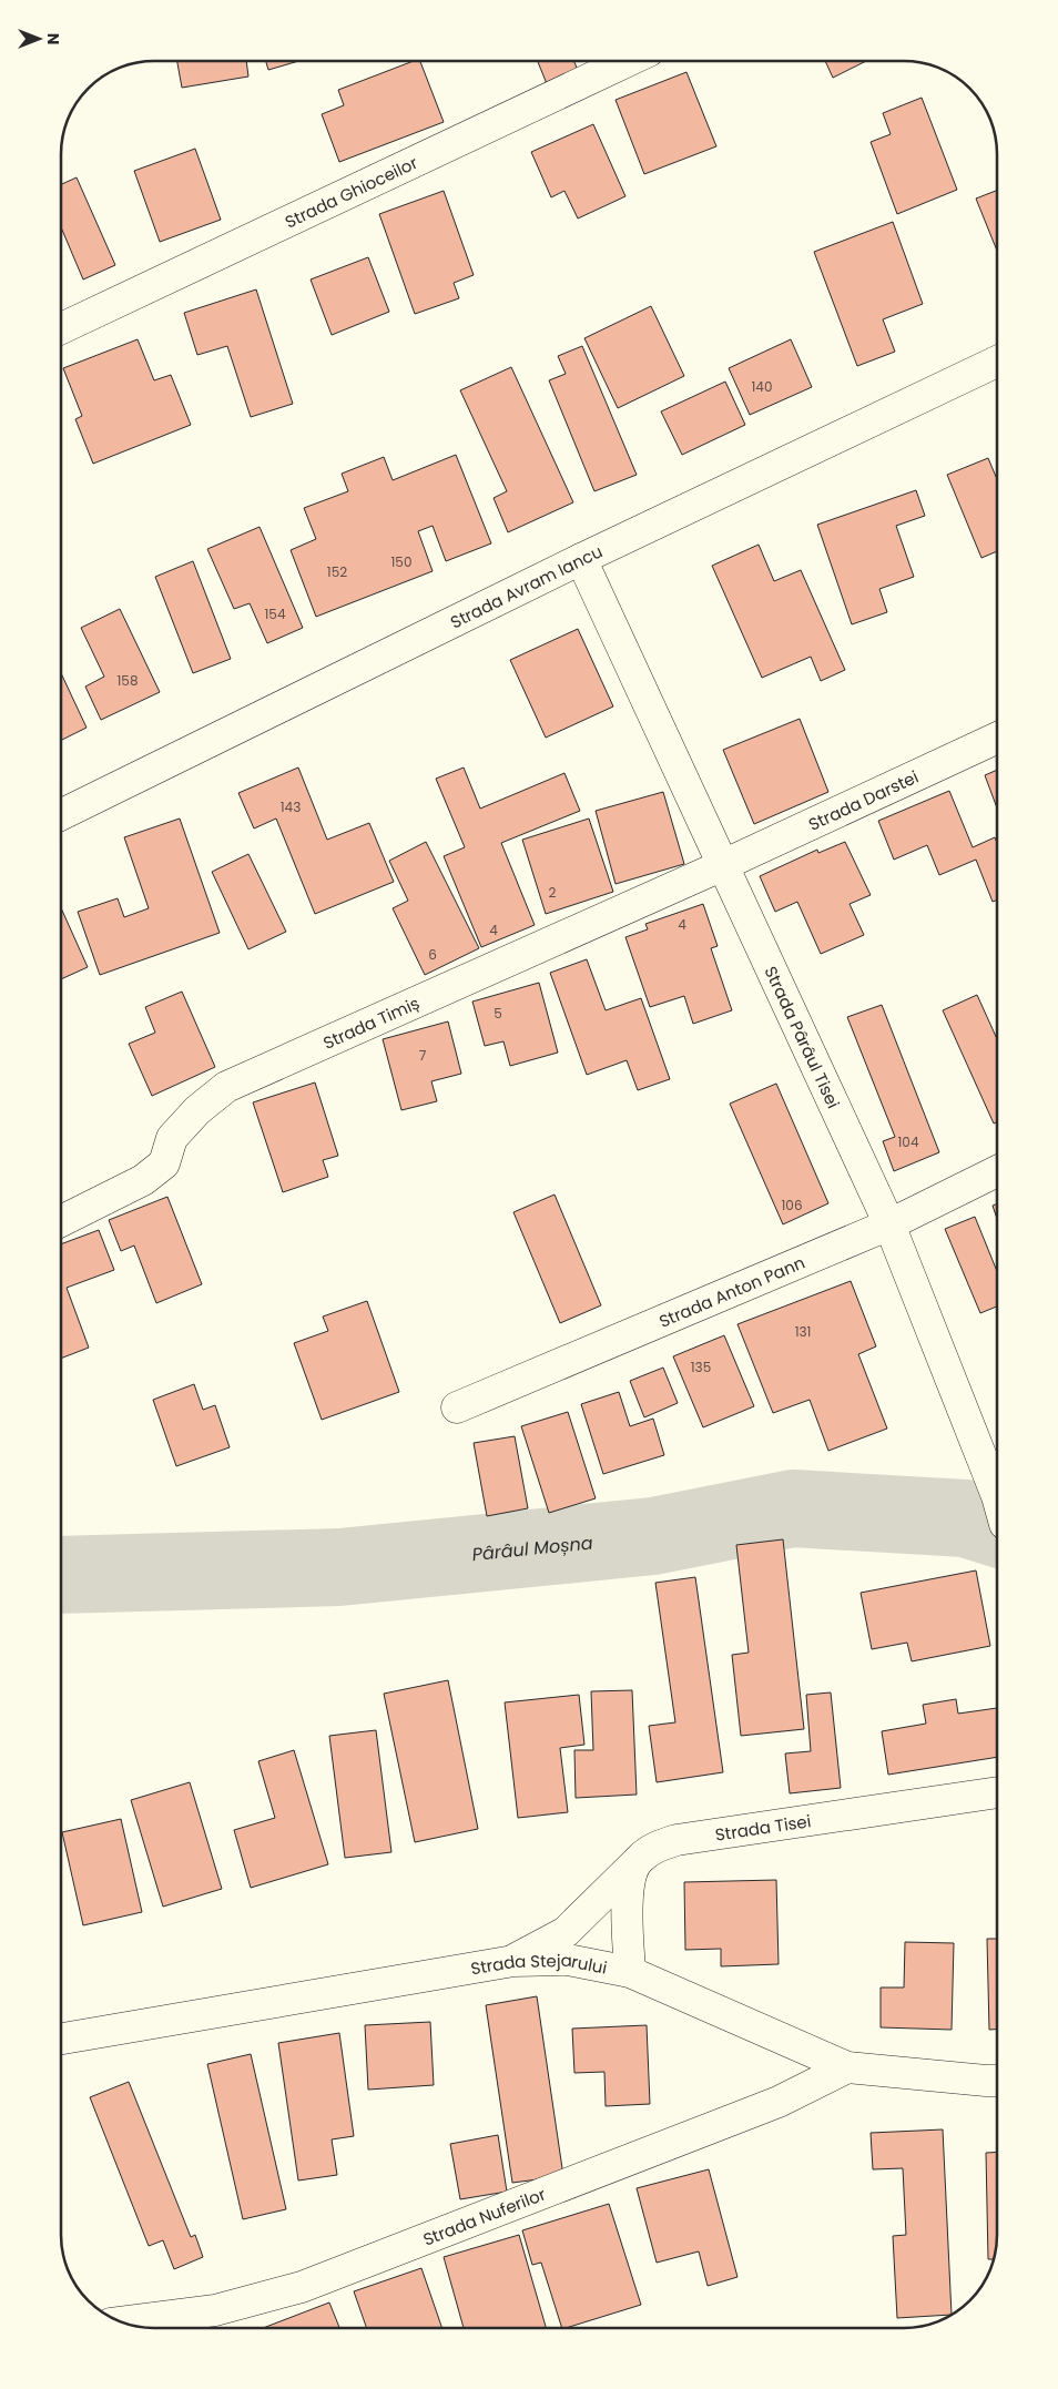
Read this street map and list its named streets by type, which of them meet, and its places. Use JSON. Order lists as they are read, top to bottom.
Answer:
{
  "streets": {
    "street": [
      "Strada Ghioceilor",
      "Strada Avram Iancu",
      "Strada Darstei",
      "Strada Timiș",
      "Strada Pârâul Tisei",
      "Strada Anton Pann",
      "Strada Tisei",
      "Strada Stejarului",
      "Strada Nuferilor"
    ]
  },
  "crossings": [
    ["Strada Avram Iancu", "Strada Pârâul Tisei"],
    ["Strada Darstei", "Strada Timiș"],
    ["Strada Darstei", "Strada Pârâul Tisei"],
    ["Strada Timiș", "Strada Pârâul Tisei"],
    ["Strada Pârâul Tisei", "Strada Anton Pann"],
    ["Strada Tisei", "Strada Stejarului"],
    ["Strada Stejarului", "Strada Nuferilor"]
  ],
  "water": ["Pârâul Moșna"],
  "house_numbers": [
    "140",
    "150",
    "152",
    "154",
    "158",
    "143",
    "2",
    "4",
    "4",
    "6",
    "5",
    "7",
    "104",
    "106",
    "131",
    "135"
  ],
  "north": "right"
}
